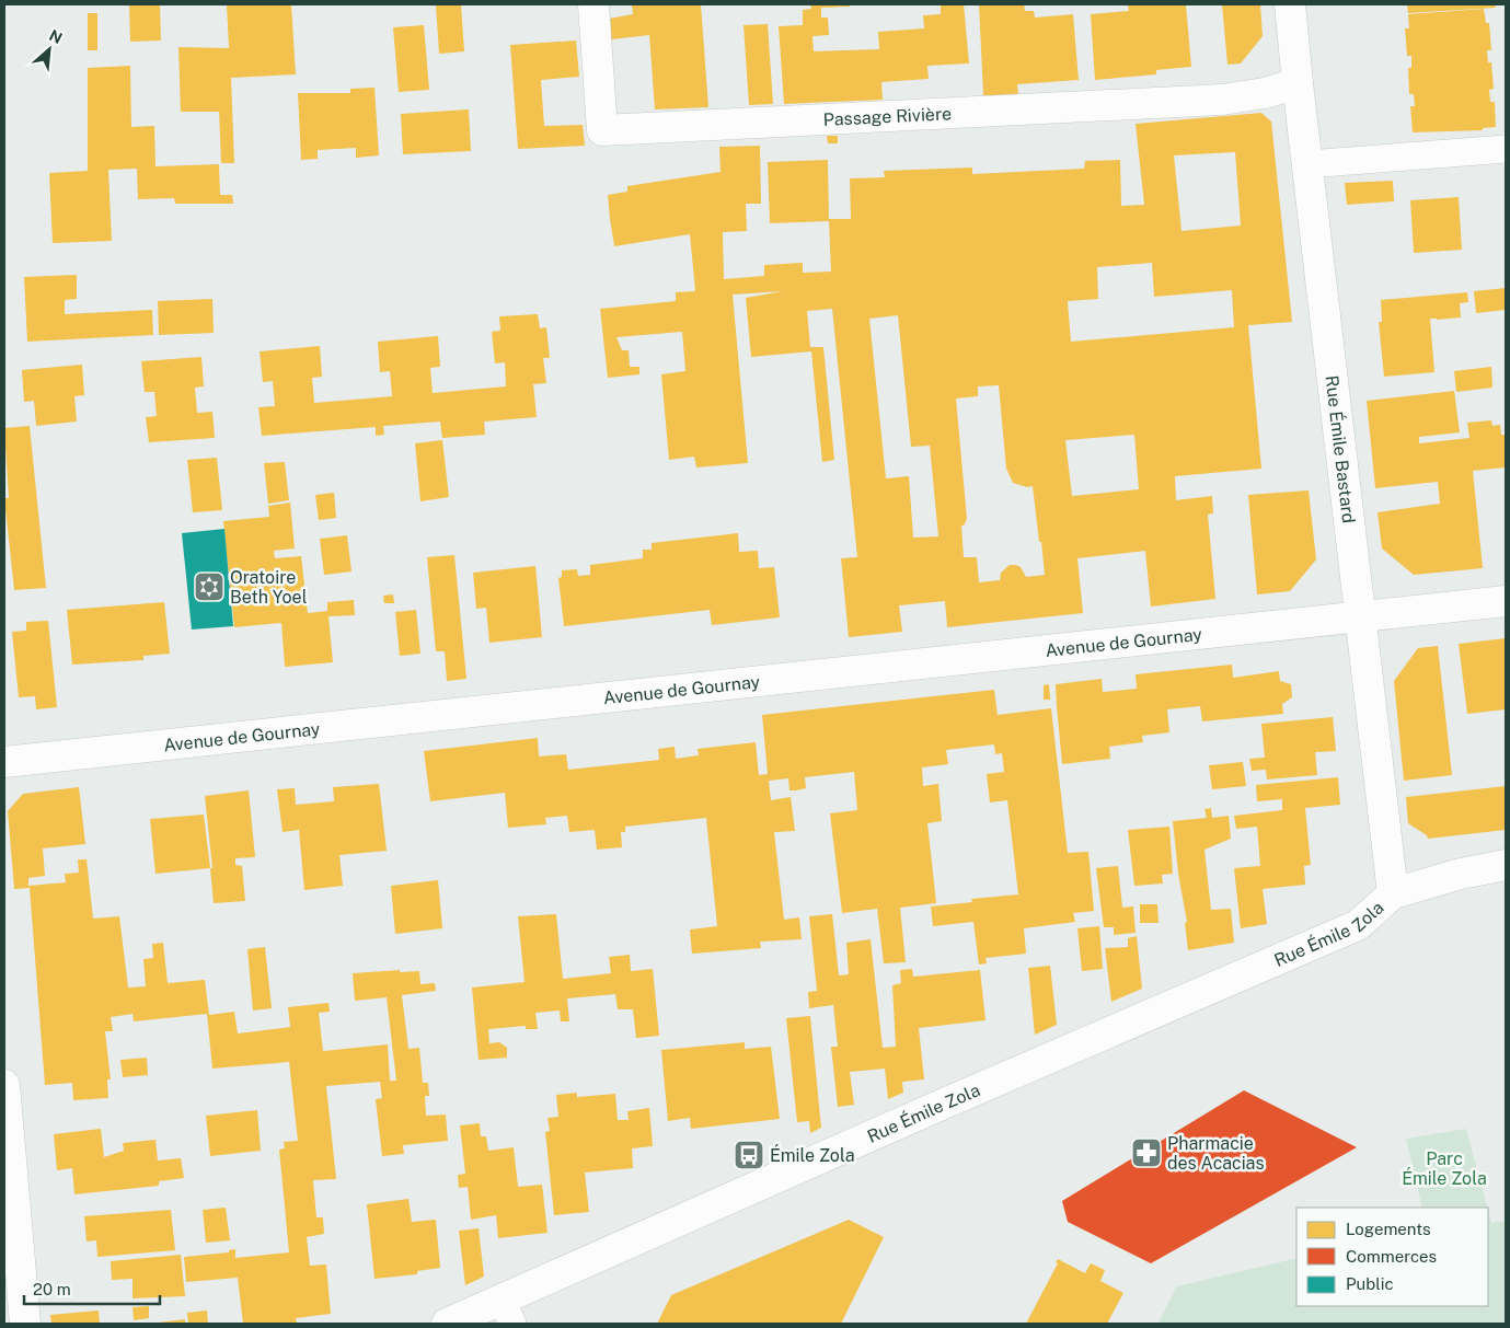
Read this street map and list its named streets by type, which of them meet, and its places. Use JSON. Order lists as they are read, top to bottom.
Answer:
{
  "streets": {
    "street": [
      "Passage Rivière",
      "Rue Émile Bastard",
      "Avenue de Gournay",
      "Rue Émile Zola"
    ]
  },
  "crossings": [
    ["Passage Rivière", "Rue Émile Bastard"],
    ["Rue Émile Bastard", "Avenue de Gournay"],
    ["Rue Émile Bastard", "Rue Émile Zola"]
  ],
  "parks": ["Parc Émile Zola"],
  "places": {
    "synagogue": ["Oratoire Beth Yoel"],
    "pharmacy": ["Pharmacie des Acacias"],
    "bus stop": ["Émile Zola"]
  },
  "legend": ["Logements", "Commerces", "Public"],
  "scale_bar": "20 m",
  "north": "top right"
}
